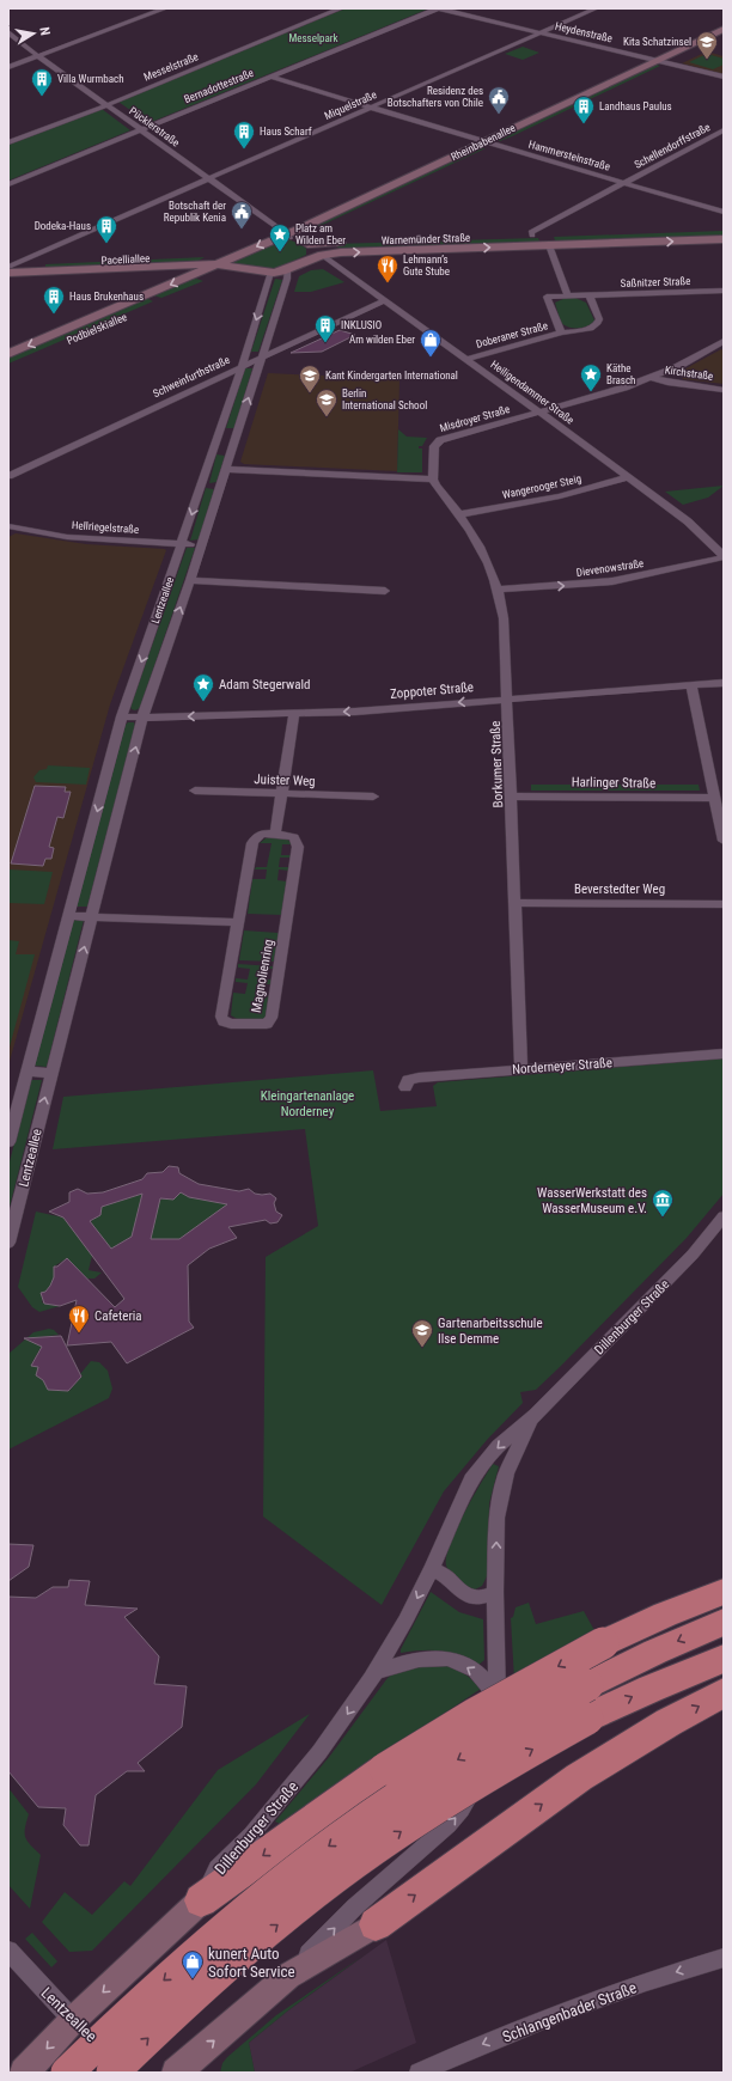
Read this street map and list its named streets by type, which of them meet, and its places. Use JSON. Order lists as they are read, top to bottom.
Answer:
{
  "streets": {
    "street": [
      "Heydenstraße",
      "Messelstraße",
      "Bernadottestraße",
      "Miquelstraße",
      "Pücklerstraße",
      "Rheinbabenallee",
      "Schellendorffstraße",
      "Hammersteinstraße",
      "Warnemünder Straße",
      "Pacelliallee",
      "Saßnitzer Straße",
      "Podbielskiallee",
      "Doberaner Straße",
      "Kirchstraße",
      "Schweinfurthstraße",
      "Heiligendammer Straße",
      "Misdroyer Straße",
      "Wangerooger Steig",
      "Hellriegelstraße",
      "Dievenowstraße",
      "Lentzeallee",
      "Zoppoter Straße",
      "Borkumer Straße",
      "Juister Weg",
      "Harlinger Straße",
      "Beverstedter Weg",
      "Magnolienring",
      "Norderneyer Straße",
      "Dillenburger Straße",
      "Schlangenbader Straße"
    ]
  },
  "crossings": [
    ["Heydenstraße", "Bernadottestraße"],
    ["Heydenstraße", "Miquelstraße"],
    ["Heydenstraße", "Rheinbabenallee"],
    ["Messelstraße", "Pücklerstraße"],
    ["Bernadottestraße", "Pücklerstraße"],
    ["Bernadottestraße", "Hammersteinstraße"],
    ["Miquelstraße", "Pücklerstraße"],
    ["Miquelstraße", "Hammersteinstraße"],
    ["Miquelstraße", "Pacelliallee"],
    ["Pücklerstraße", "Rheinbabenallee"],
    ["Pücklerstraße", "Warnemünder Straße"],
    ["Rheinbabenallee", "Hammersteinstraße"],
    ["Rheinbabenallee", "Warnemünder Straße"],
    ["Rheinbabenallee", "Pacelliallee"],
    ["Schellendorffstraße", "Hammersteinstraße"],
    ["Schellendorffstraße", "Warnemünder Straße"],
    ["Warnemünder Straße", "Heiligendammer Straße"],
    ["Pacelliallee", "Podbielskiallee"],
    ["Saßnitzer Straße", "Doberaner Straße"],
    ["Doberaner Straße", "Heiligendammer Straße"],
    ["Kirchstraße", "Misdroyer Straße"],
    ["Schweinfurthstraße", "Heiligendammer Straße"],
    ["Schweinfurthstraße", "Lentzeallee"],
    ["Heiligendammer Straße", "Misdroyer Straße"],
    ["Heiligendammer Straße", "Wangerooger Steig"],
    ["Heiligendammer Straße", "Dievenowstraße"],
    ["Misdroyer Straße", "Borkumer Straße"],
    ["Wangerooger Steig", "Borkumer Straße"],
    ["Hellriegelstraße", "Lentzeallee"],
    ["Dievenowstraße", "Borkumer Straße"],
    ["Lentzeallee", "Zoppoter Straße"],
    ["Lentzeallee", "Dillenburger Straße"],
    ["Zoppoter Straße", "Borkumer Straße"],
    ["Borkumer Straße", "Harlinger Straße"],
    ["Borkumer Straße", "Beverstedter Weg"],
    ["Borkumer Straße", "Norderneyer Straße"]
  ],
  "one_way": ["Dievenowstraße", "Zoppoter Straße", "Schlangenbader Straße"],
  "parks": ["Messelpark", "Kleingartenanlage Norderney"],
  "places": {
    "school or university": [
      "Kita Schatzinsel",
      "Kant Kindergarten International",
      "Berlin International School",
      "Gartenarbeitsschule Ilse Demme"
    ],
    "building": [
      "Villa Wurmbach",
      "Landhaus Paulus",
      "Haus Scharf",
      "Dodeka-Haus",
      "Haus Brukenhaus",
      "INKLUSIO"
    ],
    "public building": ["Residenz des Botschafters von Chile", "Botschaft der Republik Kenia"],
    "place": ["Platz am Wilden Eber", "Käthe Brasch", "Adam Stegerwald"],
    "restaurant": ["Lehmann’s Gute Stube", "Cafeteria"],
    "shop": ["Am wilden Eber", "kunert Auto Sofort Service"],
    "museum": ["WasserWerkstatt des WasserMuseum e.V."]
  },
  "north": "right"
}
